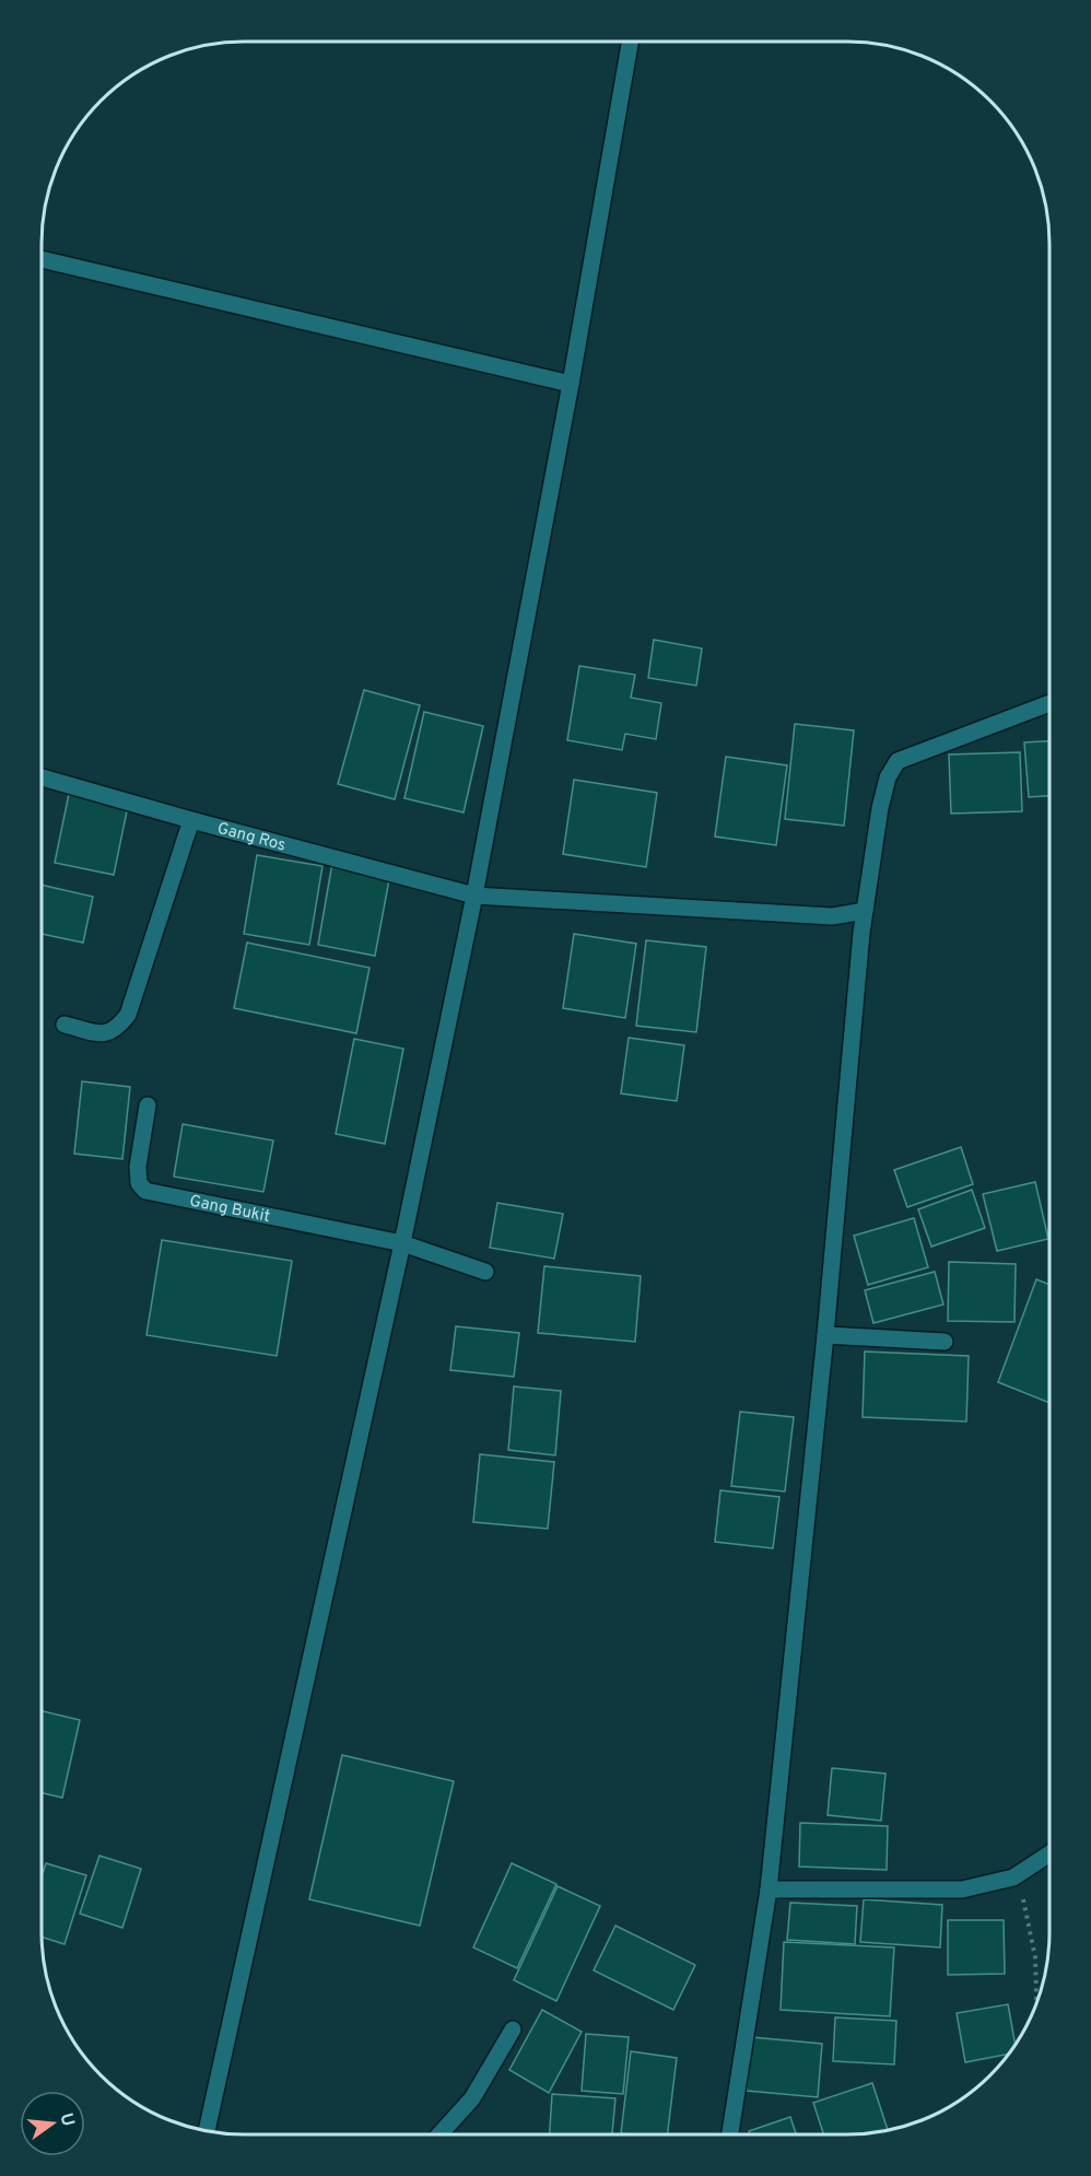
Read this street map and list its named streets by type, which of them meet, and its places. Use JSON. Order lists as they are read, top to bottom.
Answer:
{
  "streets": {
    "street": ["Gang Ros", "Gang Bukit"]
  },
  "north": "right"
}
